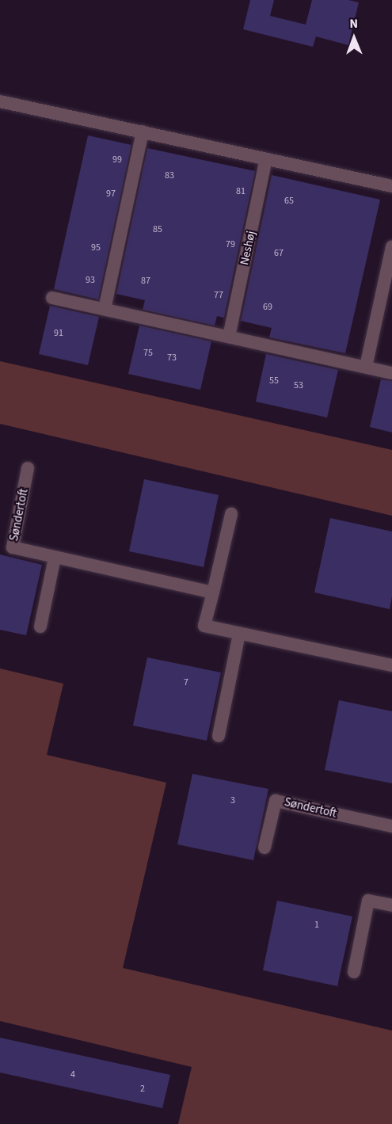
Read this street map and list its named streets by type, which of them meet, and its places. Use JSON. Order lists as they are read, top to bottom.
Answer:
{
  "streets": {
    "street": ["Neshøj", "Søndertoft"]
  },
  "house_numbers": [
    "99",
    "83",
    "81",
    "97",
    "65",
    "85",
    "79",
    "95",
    "67",
    "93",
    "87",
    "77",
    "69",
    "91",
    "75",
    "73",
    "55",
    "53",
    "7",
    "3",
    "1",
    "4",
    "2"
  ],
  "north": "top"
}
